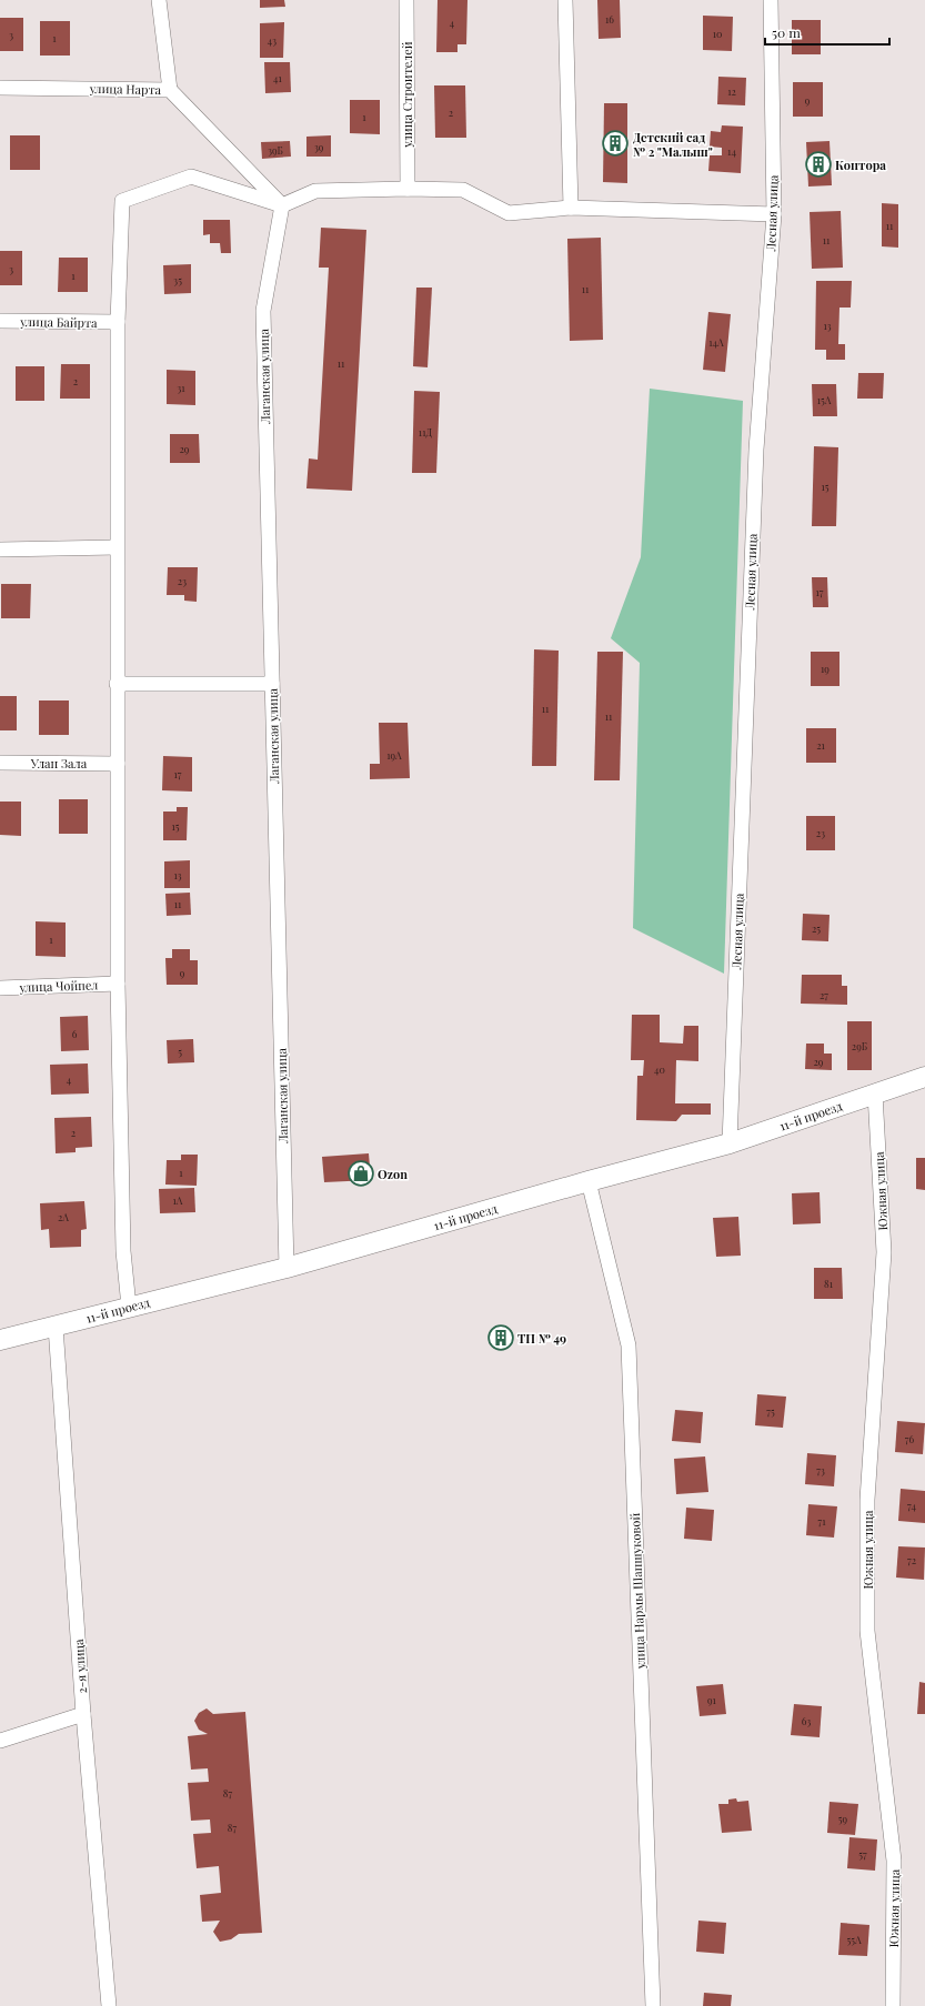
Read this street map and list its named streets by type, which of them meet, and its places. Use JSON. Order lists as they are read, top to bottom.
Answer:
{
  "streets": {
    "street": [
      "улица Нарта",
      "улица Строителей",
      "Лесная улица",
      "улица Байрта",
      "Лаганская улица",
      "Улан Зала",
      "улица Чойпел",
      "11-й проезд",
      "Южная улица",
      "улица Нармы Шапшуковой",
      "2-я улица"
    ]
  },
  "crossings": [
    ["улица Нарта", "Лаганская улица"],
    ["Лесная улица", "11-й проезд"],
    ["Лаганская улица", "11-й проезд"],
    ["11-й проезд", "Южная улица"],
    ["11-й проезд", "улица Нармы Шапшуковой"],
    ["11-й проезд", "2-я улица"]
  ],
  "places": {
    "building": ["Детский сад № 2 \"Малыш\"", "Контора", "ТП № 49"],
    "shop": ["Ozon"]
  },
  "house_numbers": [
    "16",
    "4",
    "10",
    "3",
    "1",
    "43",
    "41",
    "12",
    "9",
    "2",
    "1",
    "39",
    "39Б",
    "14",
    "11",
    "11",
    "3",
    "1",
    "35",
    "11",
    "13",
    "14А",
    "11",
    "2",
    "31",
    "15А",
    "11Д",
    "29",
    "15",
    "23",
    "17",
    "19",
    "11",
    "11",
    "21",
    "19А",
    "17",
    "15",
    "23",
    "13",
    "11",
    "25",
    "1",
    "9",
    "27",
    "6",
    "29Б",
    "5",
    "29",
    "40",
    "4",
    "2",
    "1",
    "1А",
    "2А",
    "81",
    "75",
    "76",
    "73",
    "74",
    "71",
    "72",
    "91",
    "63",
    "87",
    "59",
    "87",
    "57",
    "55А"
  ],
  "scale_bar": "50 m"
}
